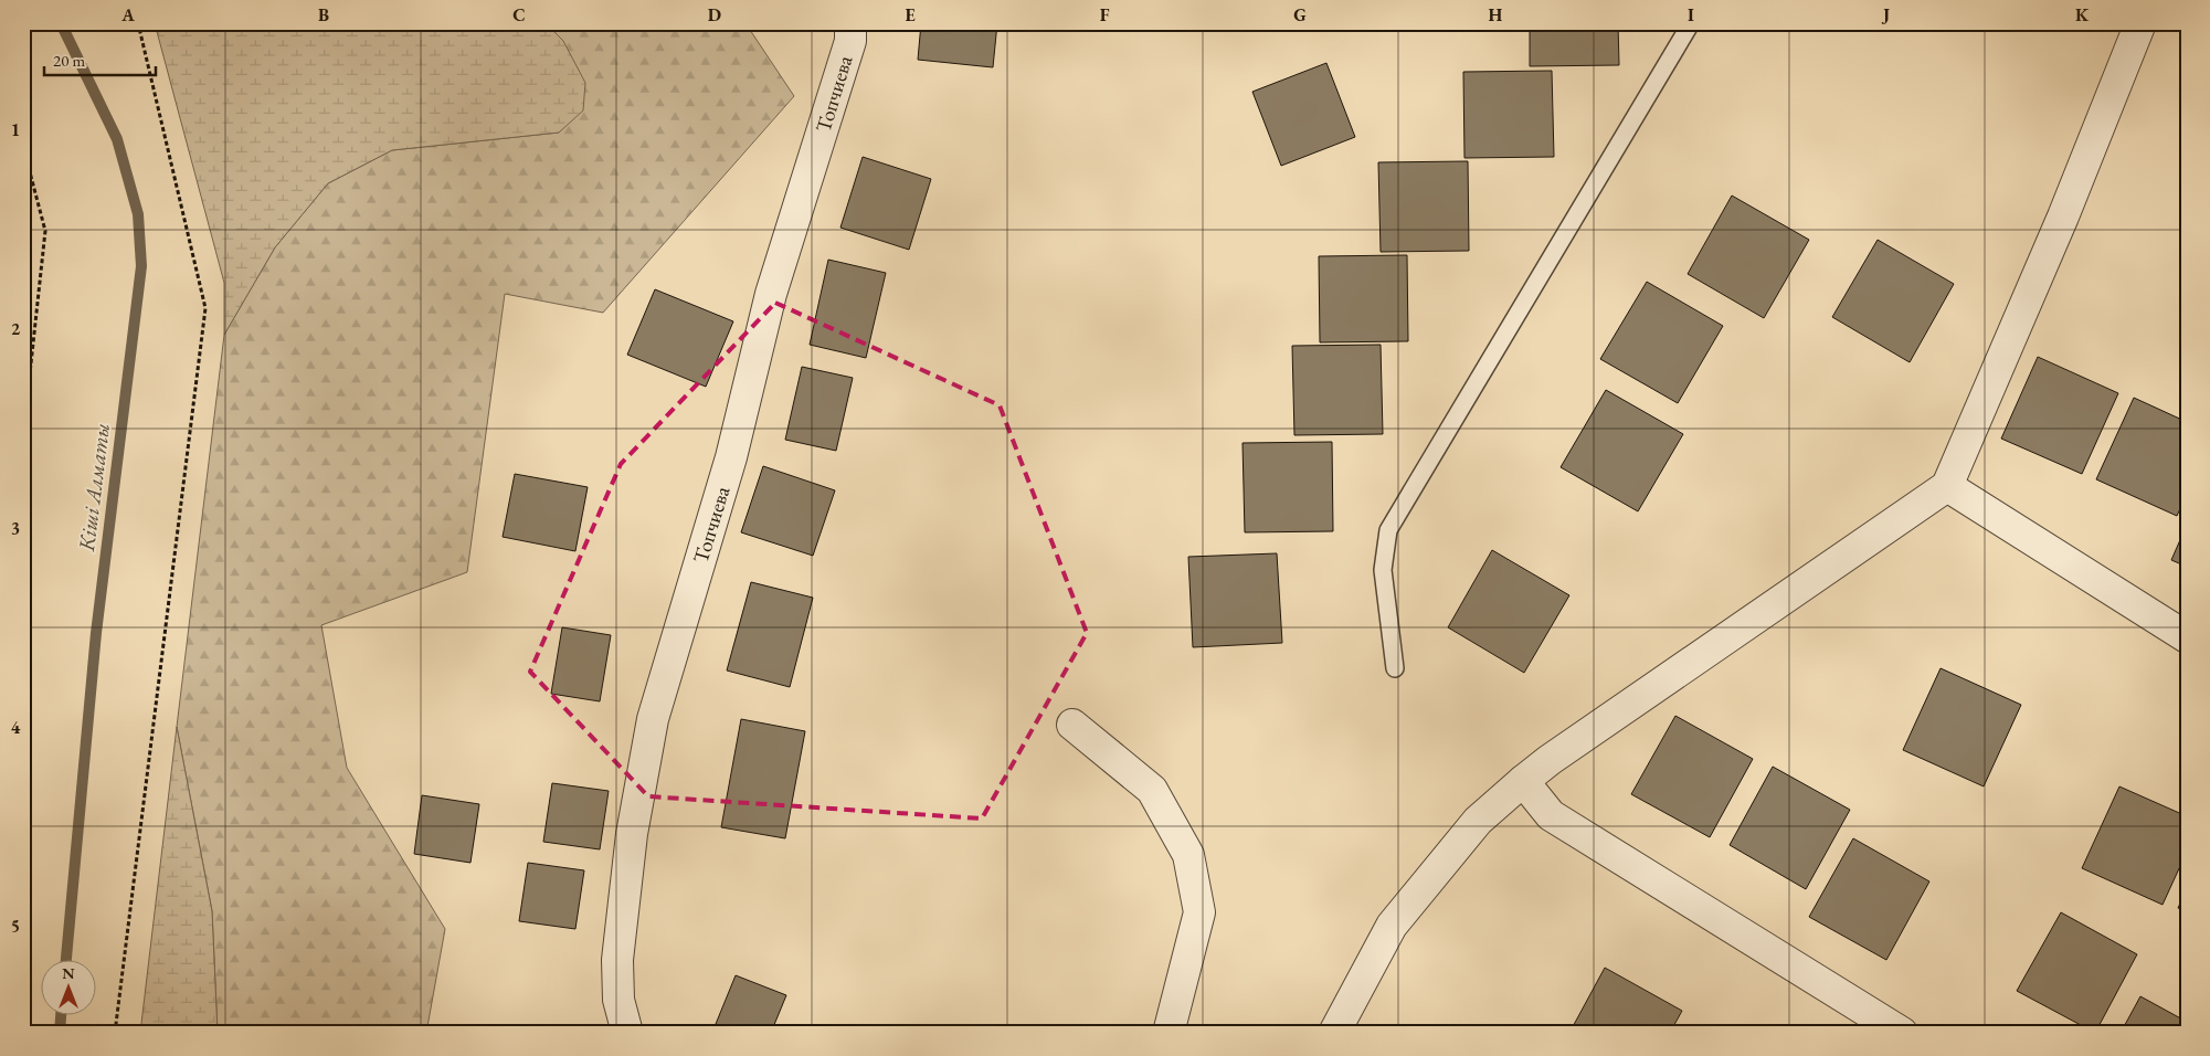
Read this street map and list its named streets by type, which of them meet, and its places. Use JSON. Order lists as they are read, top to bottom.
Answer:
{
  "streets": {
    "street": ["Топчиева"]
  },
  "water": ["Кіші Алматы"],
  "scale_bar": "20 m",
  "north": "top",
  "grid": {
    "columns": [
      "A",
      "B",
      "C",
      "D",
      "E",
      "F",
      "G",
      "H",
      "I",
      "J",
      "K"
    ],
    "rows": [
      "1",
      "2",
      "3",
      "4",
      "5"
    ]
  }
}
